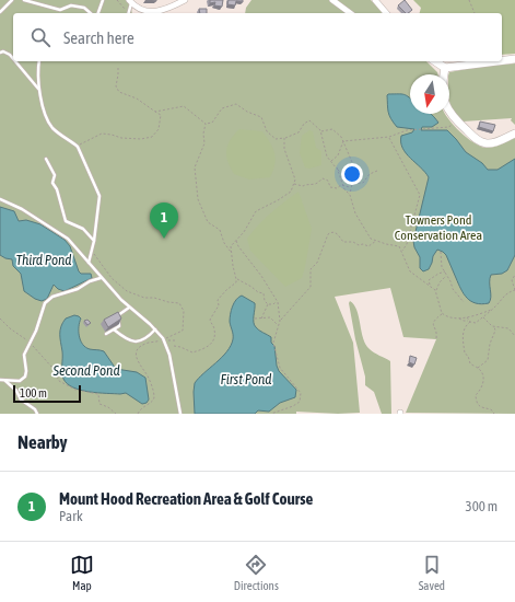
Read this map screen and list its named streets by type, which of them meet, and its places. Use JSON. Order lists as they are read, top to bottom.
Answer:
{
  "water": ["Third Pond", "Second Pond", "First Pond"],
  "parks": ["Towners Pond Conservation Area"],
  "scale_bar": "100 m",
  "north": "bottom",
  "page": {
    "search": "Search here",
    "pins": "1",
    "scale": "100 m",
    "heading": "Nearby",
    "list": [
      {
        "mark": "1",
        "name": "Mount Hood Recreation Area & Golf Course",
        "note": "Park",
        "value": "300 m"
      }
    ],
    "nav": ["Map", "Directions", "Saved"]
  }
}
